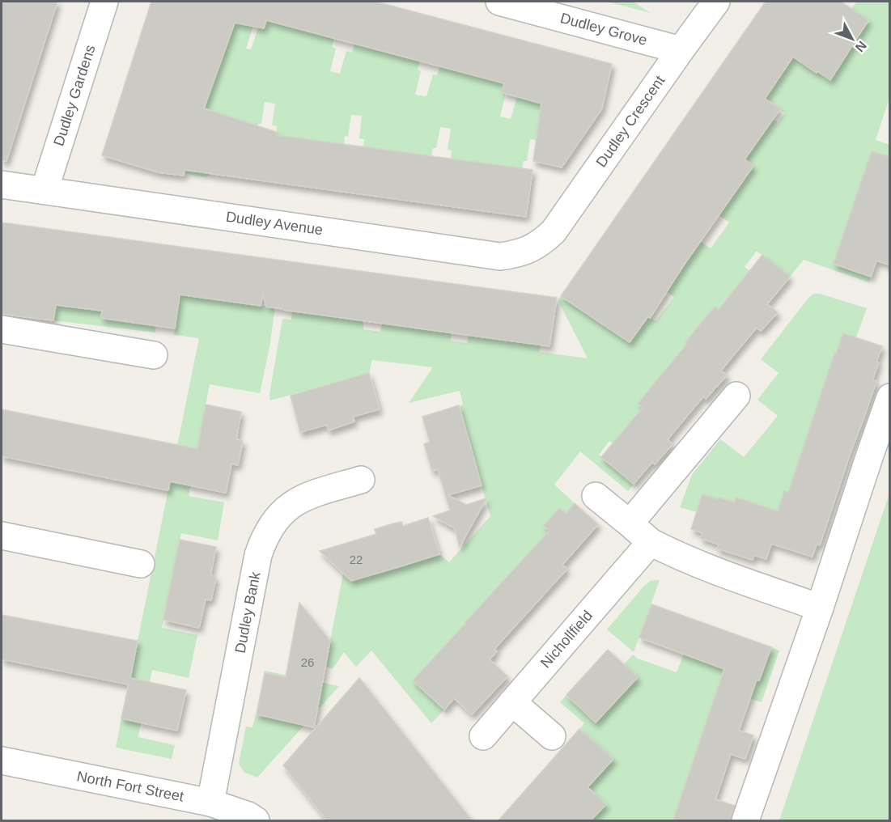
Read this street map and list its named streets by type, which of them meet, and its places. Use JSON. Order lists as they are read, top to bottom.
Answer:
{
  "streets": {
    "street": [
      "Dudley Grove",
      "Dudley Gardens",
      "Dudley Crescent",
      "Dudley Avenue",
      "Dudley Bank",
      "Nichollfield",
      "North Fort Street"
    ]
  },
  "crossings": [
    ["Dudley Grove", "Dudley Crescent"],
    ["Dudley Gardens", "Dudley Avenue"],
    ["Dudley Crescent", "Dudley Avenue"],
    ["Dudley Bank", "North Fort Street"]
  ],
  "house_numbers": ["22", "26"],
  "north": "bottom right"
}
